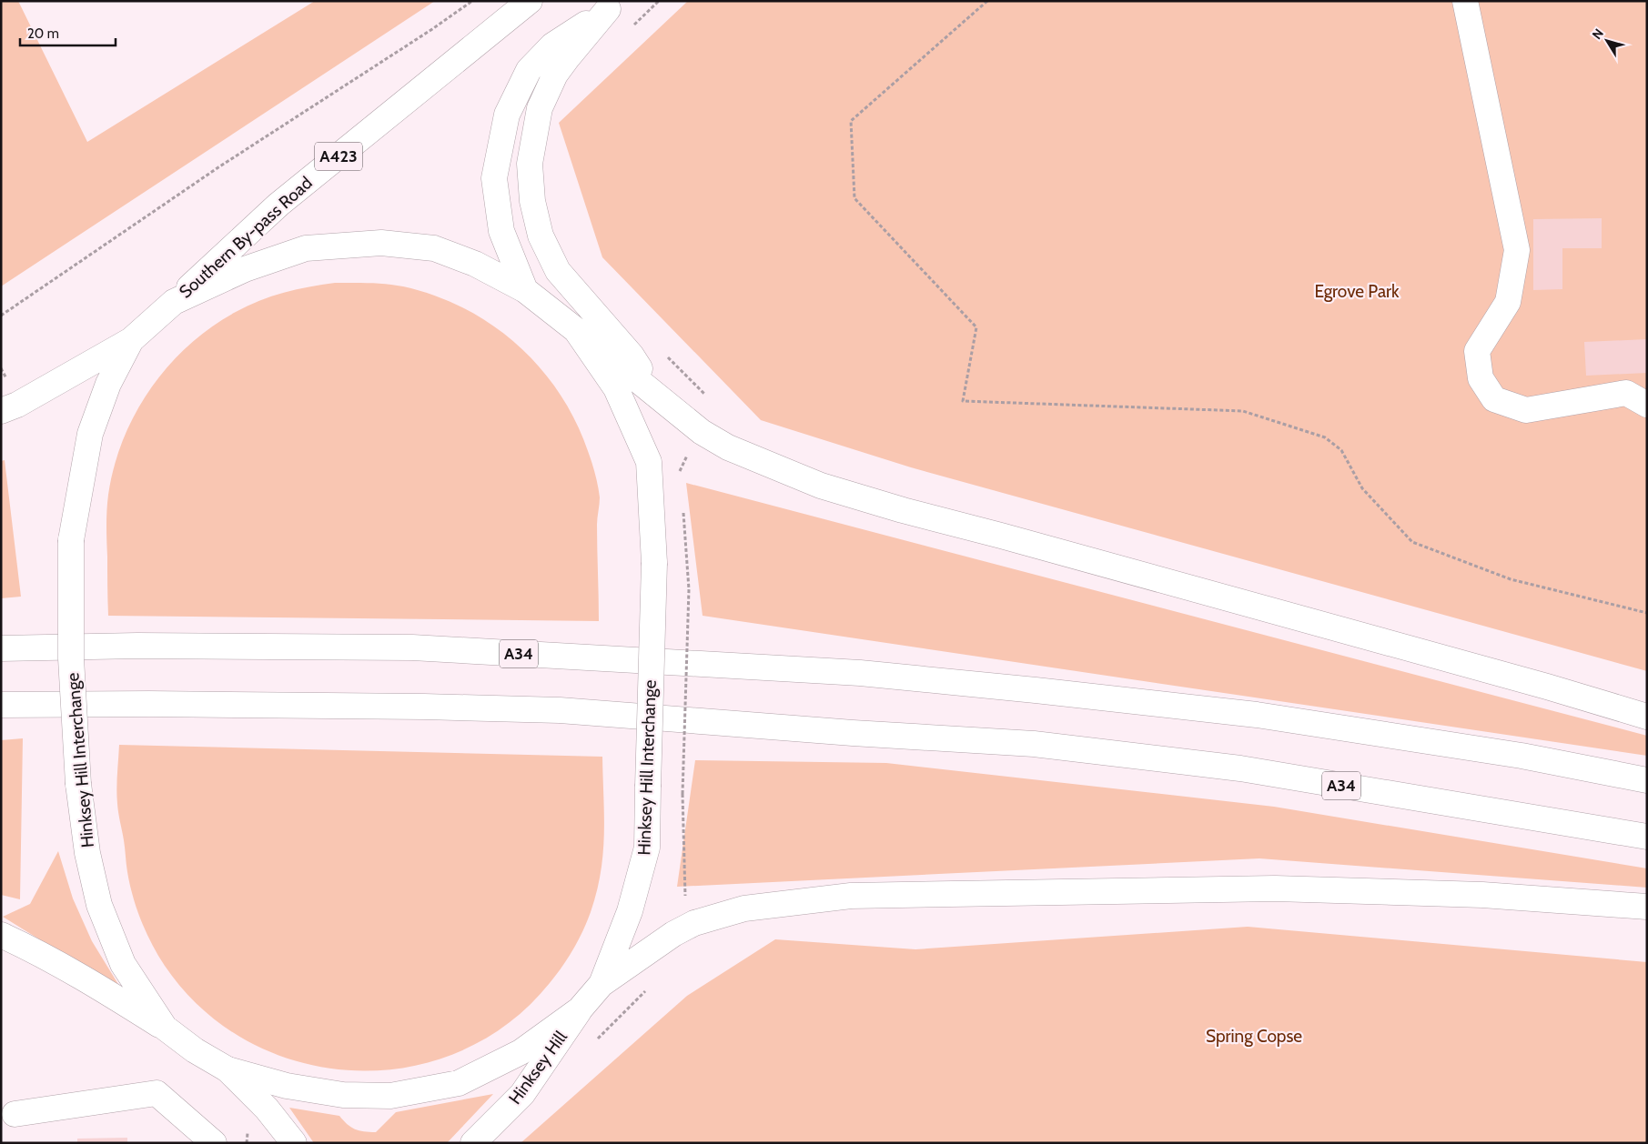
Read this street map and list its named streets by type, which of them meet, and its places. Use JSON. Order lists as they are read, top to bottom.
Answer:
{
  "streets": {
    "main road": [
      "A423",
      "Southern By-pass Road",
      "A34",
      "Hinksey Hill Interchange",
      "Hinksey Hill"
    ]
  },
  "crossings": [
    ["Southern By-pass Road", "Hinksey Hill Interchange"],
    ["Hinksey Hill Interchange", "Hinksey Hill"]
  ],
  "parks": ["Egrove Park", "Spring Copse"],
  "scale_bar": "20 m",
  "north": "top left"
}
